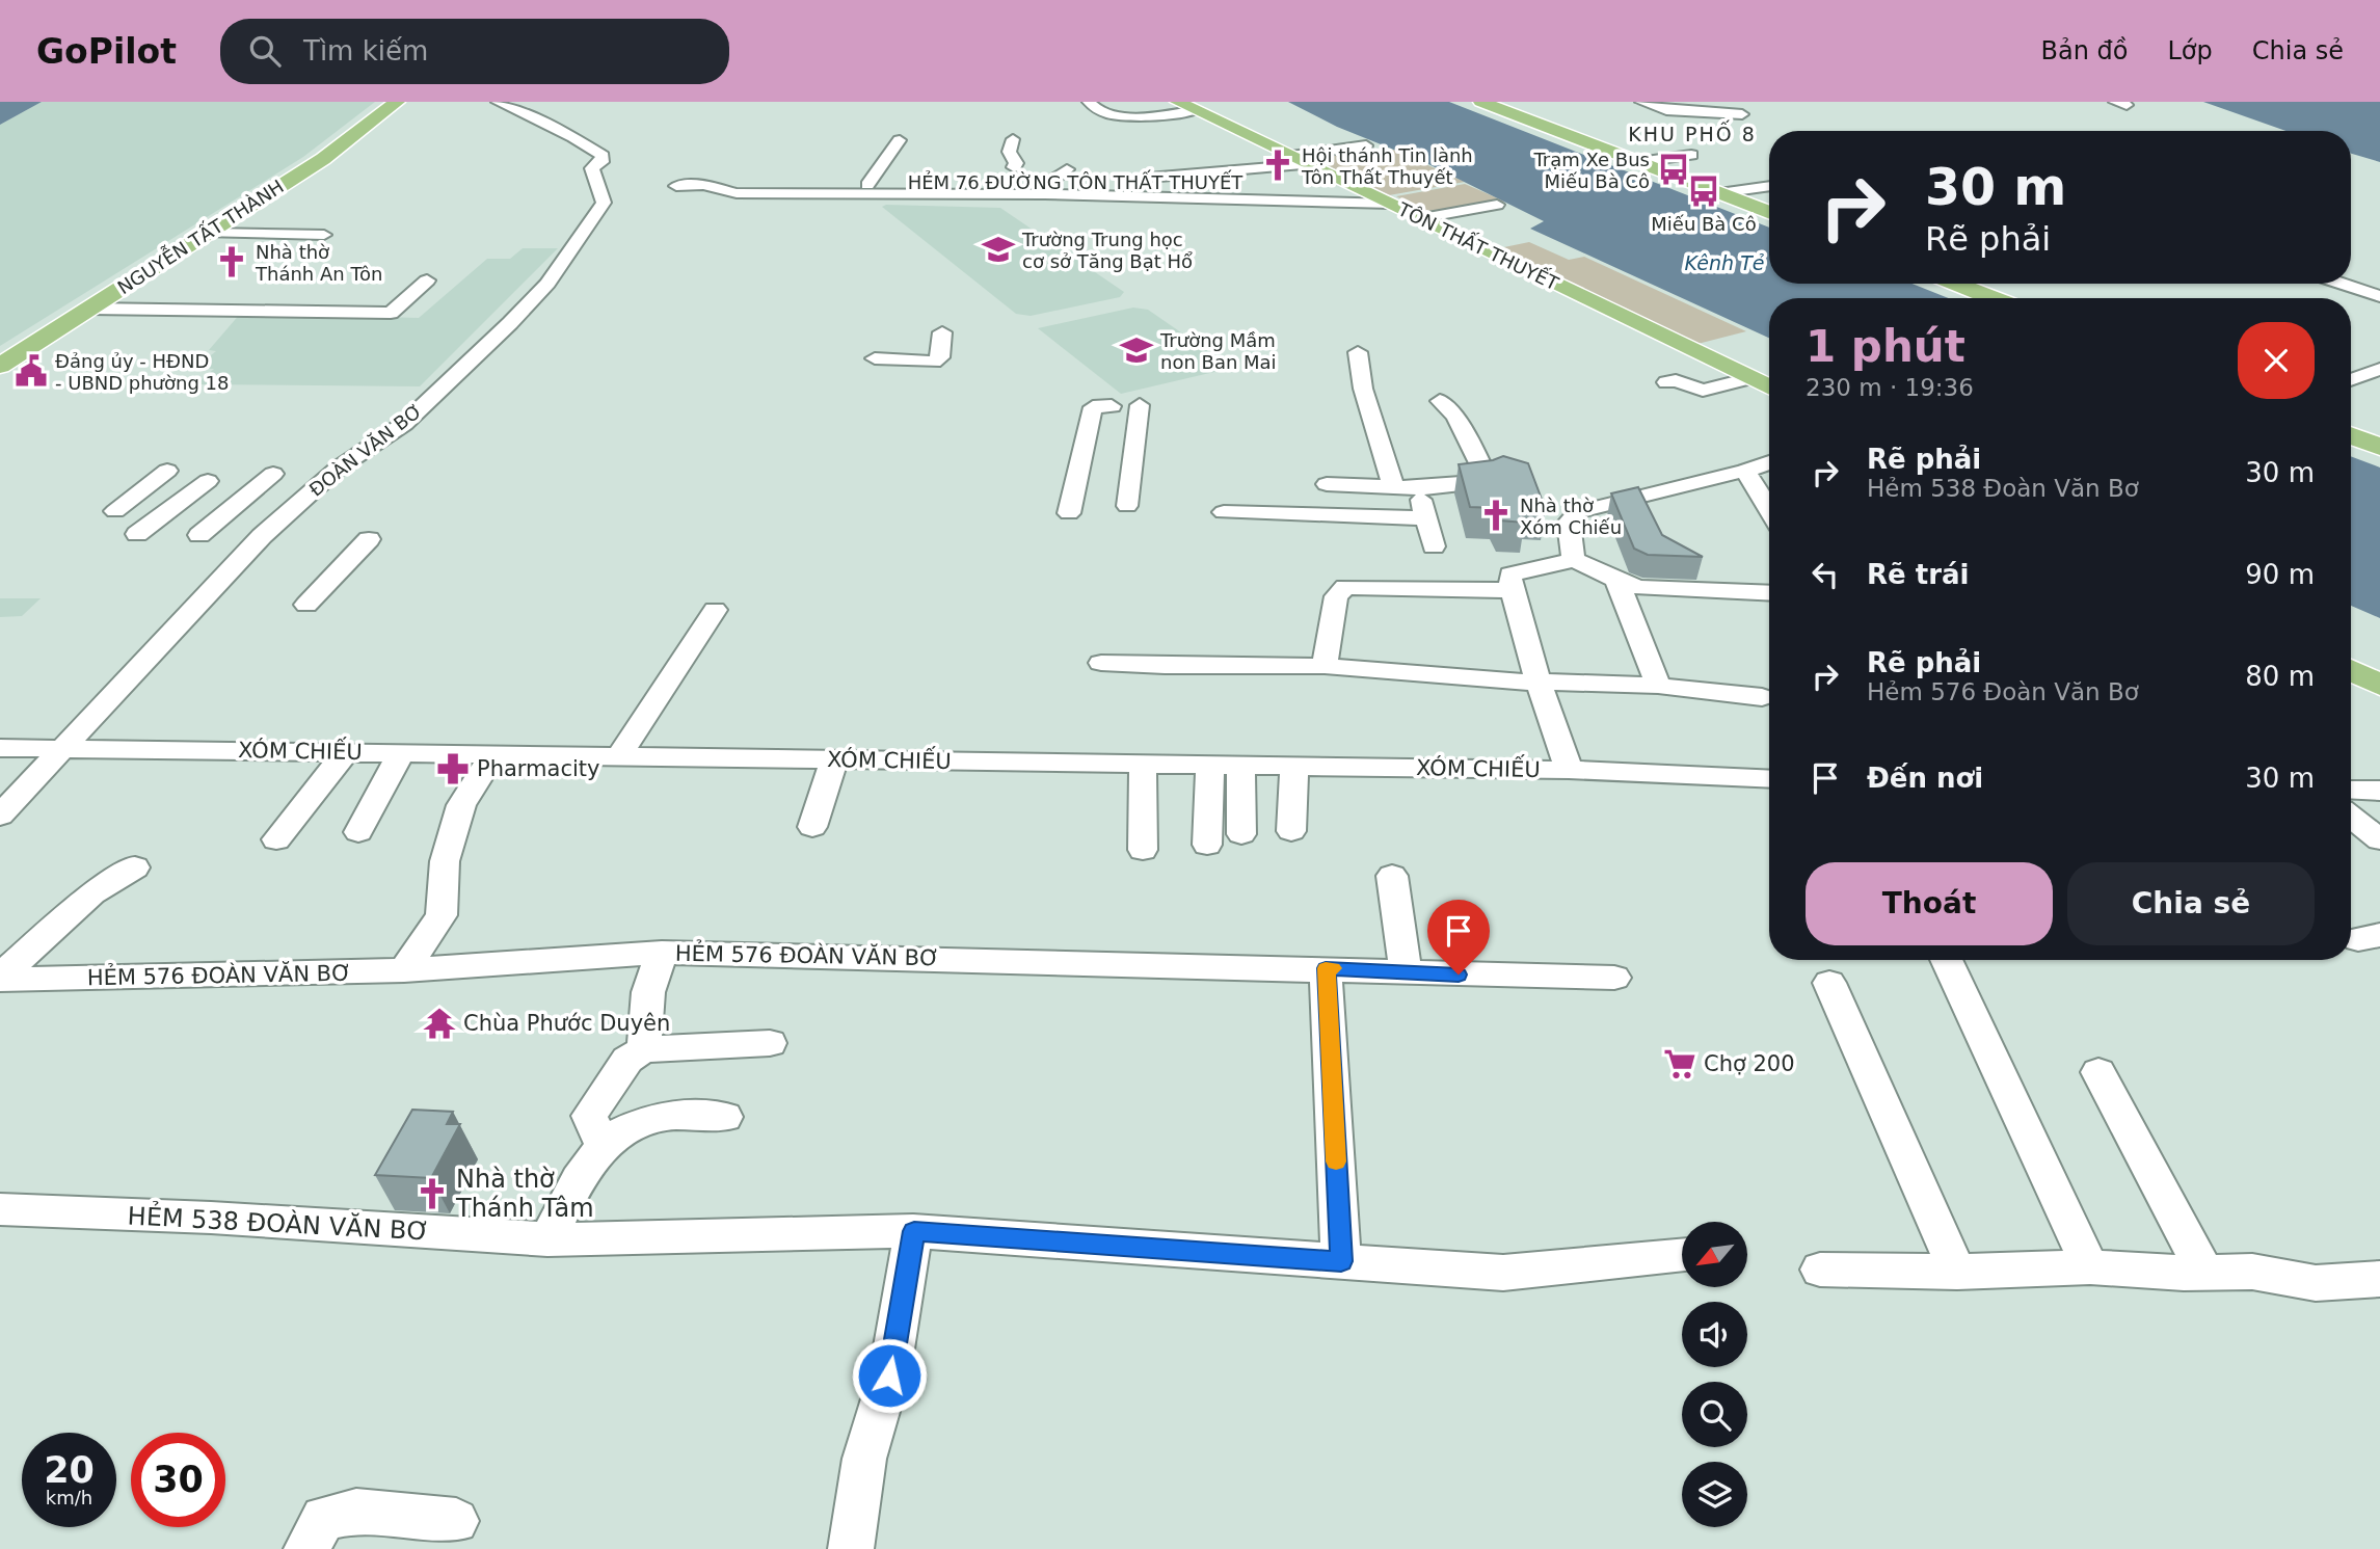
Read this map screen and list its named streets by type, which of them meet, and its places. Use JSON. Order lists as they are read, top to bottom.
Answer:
{
  "streets": {
    "main road": ["NGUYỄN TẤT THÀNH", "TÔN THẤT THUYẾT"],
    "street": [
      "HẺM 76 ĐƯỜNG TÔN THẤT THUYẾT",
      "ĐOÀN VĂN BƠ",
      "XÓM CHIẾU",
      "HẺM 576 ĐOÀN VĂN BƠ",
      "HẺM 538 ĐOÀN VĂN BƠ"
    ]
  },
  "crossings": [
    ["HẺM 76 ĐƯỜNG TÔN THẤT THUYẾT", "TÔN THẤT THUYẾT"],
    ["ĐOÀN VĂN BƠ", "XÓM CHIẾU"]
  ],
  "districts": ["KHU PHỐ 8"],
  "water": ["Kênh Tẻ"],
  "places": {
    "church": [
      "Hội thánh Tin lành Tôn Thất Thuyết",
      "Nhà thờ Thánh An Tôn",
      "Nhà thờ Xóm Chiếu",
      "Nhà thờ Thánh Tâm"
    ],
    "bus stop": ["Trạm Xe Bus Miếu Bà Cô", "Miếu Bà Cô"],
    "school or university": ["Trường Trung học cơ sở Tăng Bạt Hổ", "Trường Mầm non Ban Mai"],
    "public building": ["Đảng ủy - HĐND - UBND phường 18"],
    "pharmacy": ["Pharmacity"],
    "temple": ["Chùa Phước Duyên"],
    "supermarket": ["Chợ 200"]
  },
  "north": "bottom left",
  "page": {
    "header": "GoPilot",
    "search": "Tìm kiếm",
    "nav": ["Bản đồ", "Lớp", "Chia sẻ"],
    "turn": ["30 m", "Rẽ phải"],
    "heading": ["1 phút", "230 m · 19:36"],
    "list": [
      {
        "name": "Rẽ phải",
        "note": "Hẻm 538 Đoàn Văn Bơ",
        "value": "30 m"
      },
      {
        "name": "Rẽ trái",
        "value": "90 m"
      },
      {
        "name": "Rẽ phải",
        "note": "Hẻm 576 Đoàn Văn Bơ",
        "value": "80 m"
      },
      {
        "name": "Đến nơi",
        "value": "30 m"
      }
    ],
    "buttons": ["Thoát", "Chia sẻ"],
    "speed": "20 km/h",
    "limit": "30"
  }
}
